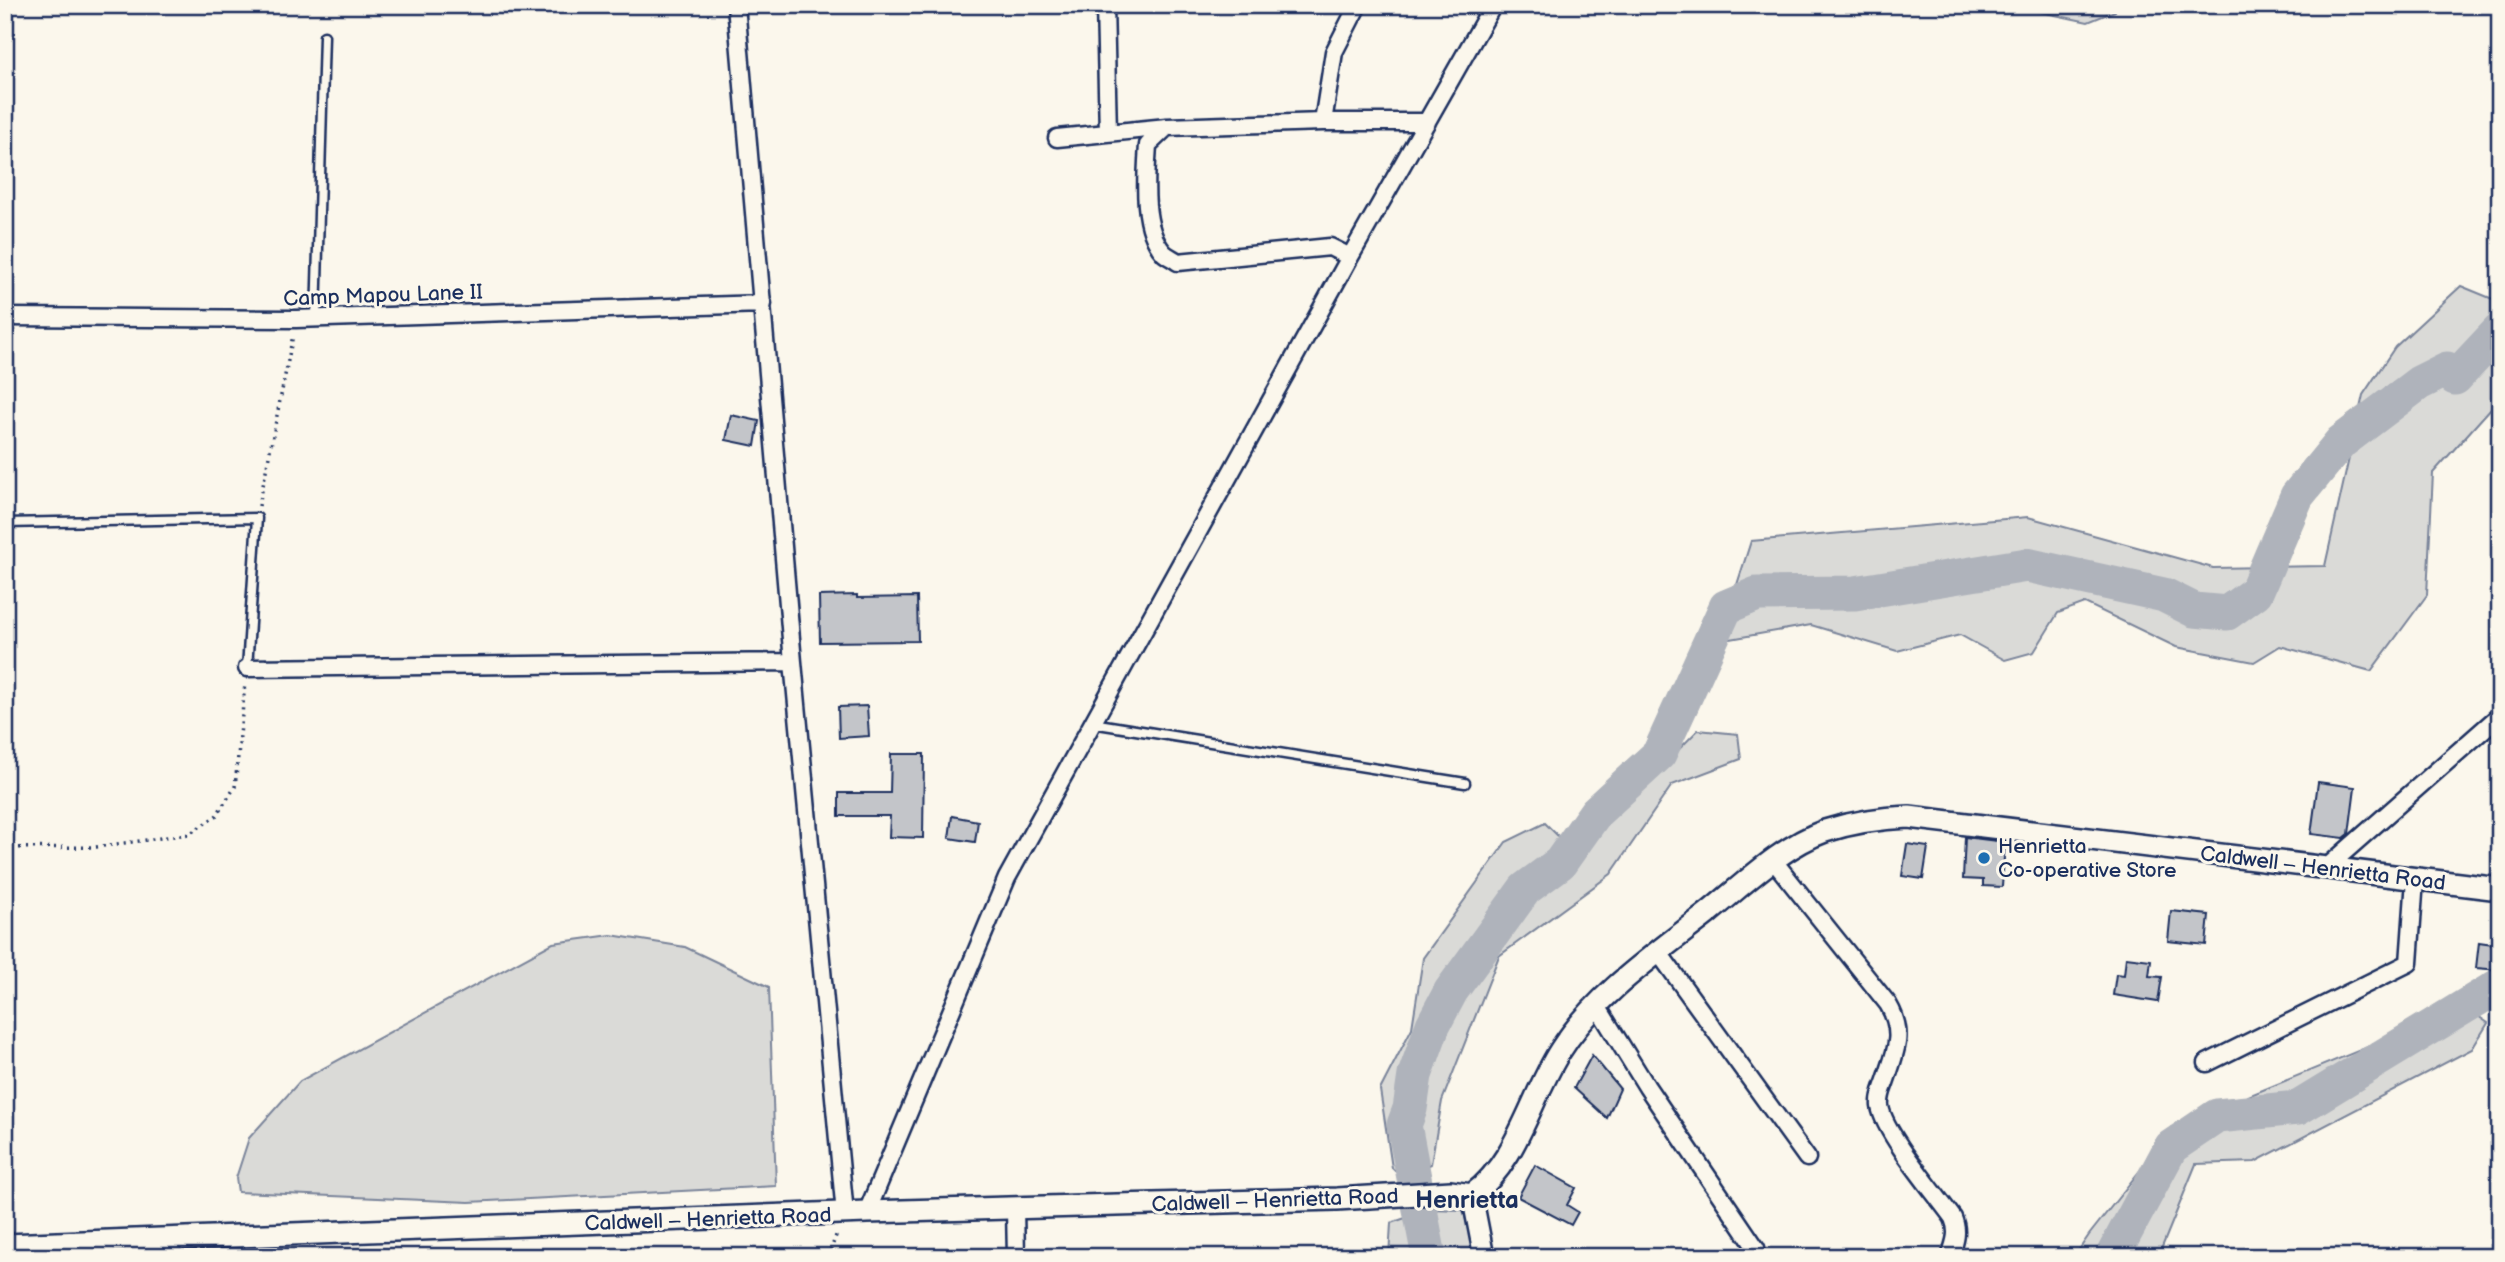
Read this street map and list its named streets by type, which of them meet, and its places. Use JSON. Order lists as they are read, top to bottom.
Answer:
{
  "streets": {
    "main road": ["Caldwell – Henrietta Road"],
    "street": ["Camp Mapou Lane II"]
  },
  "districts": ["Henrietta"],
  "places": ["Henrietta Co-operative Store"]
}
